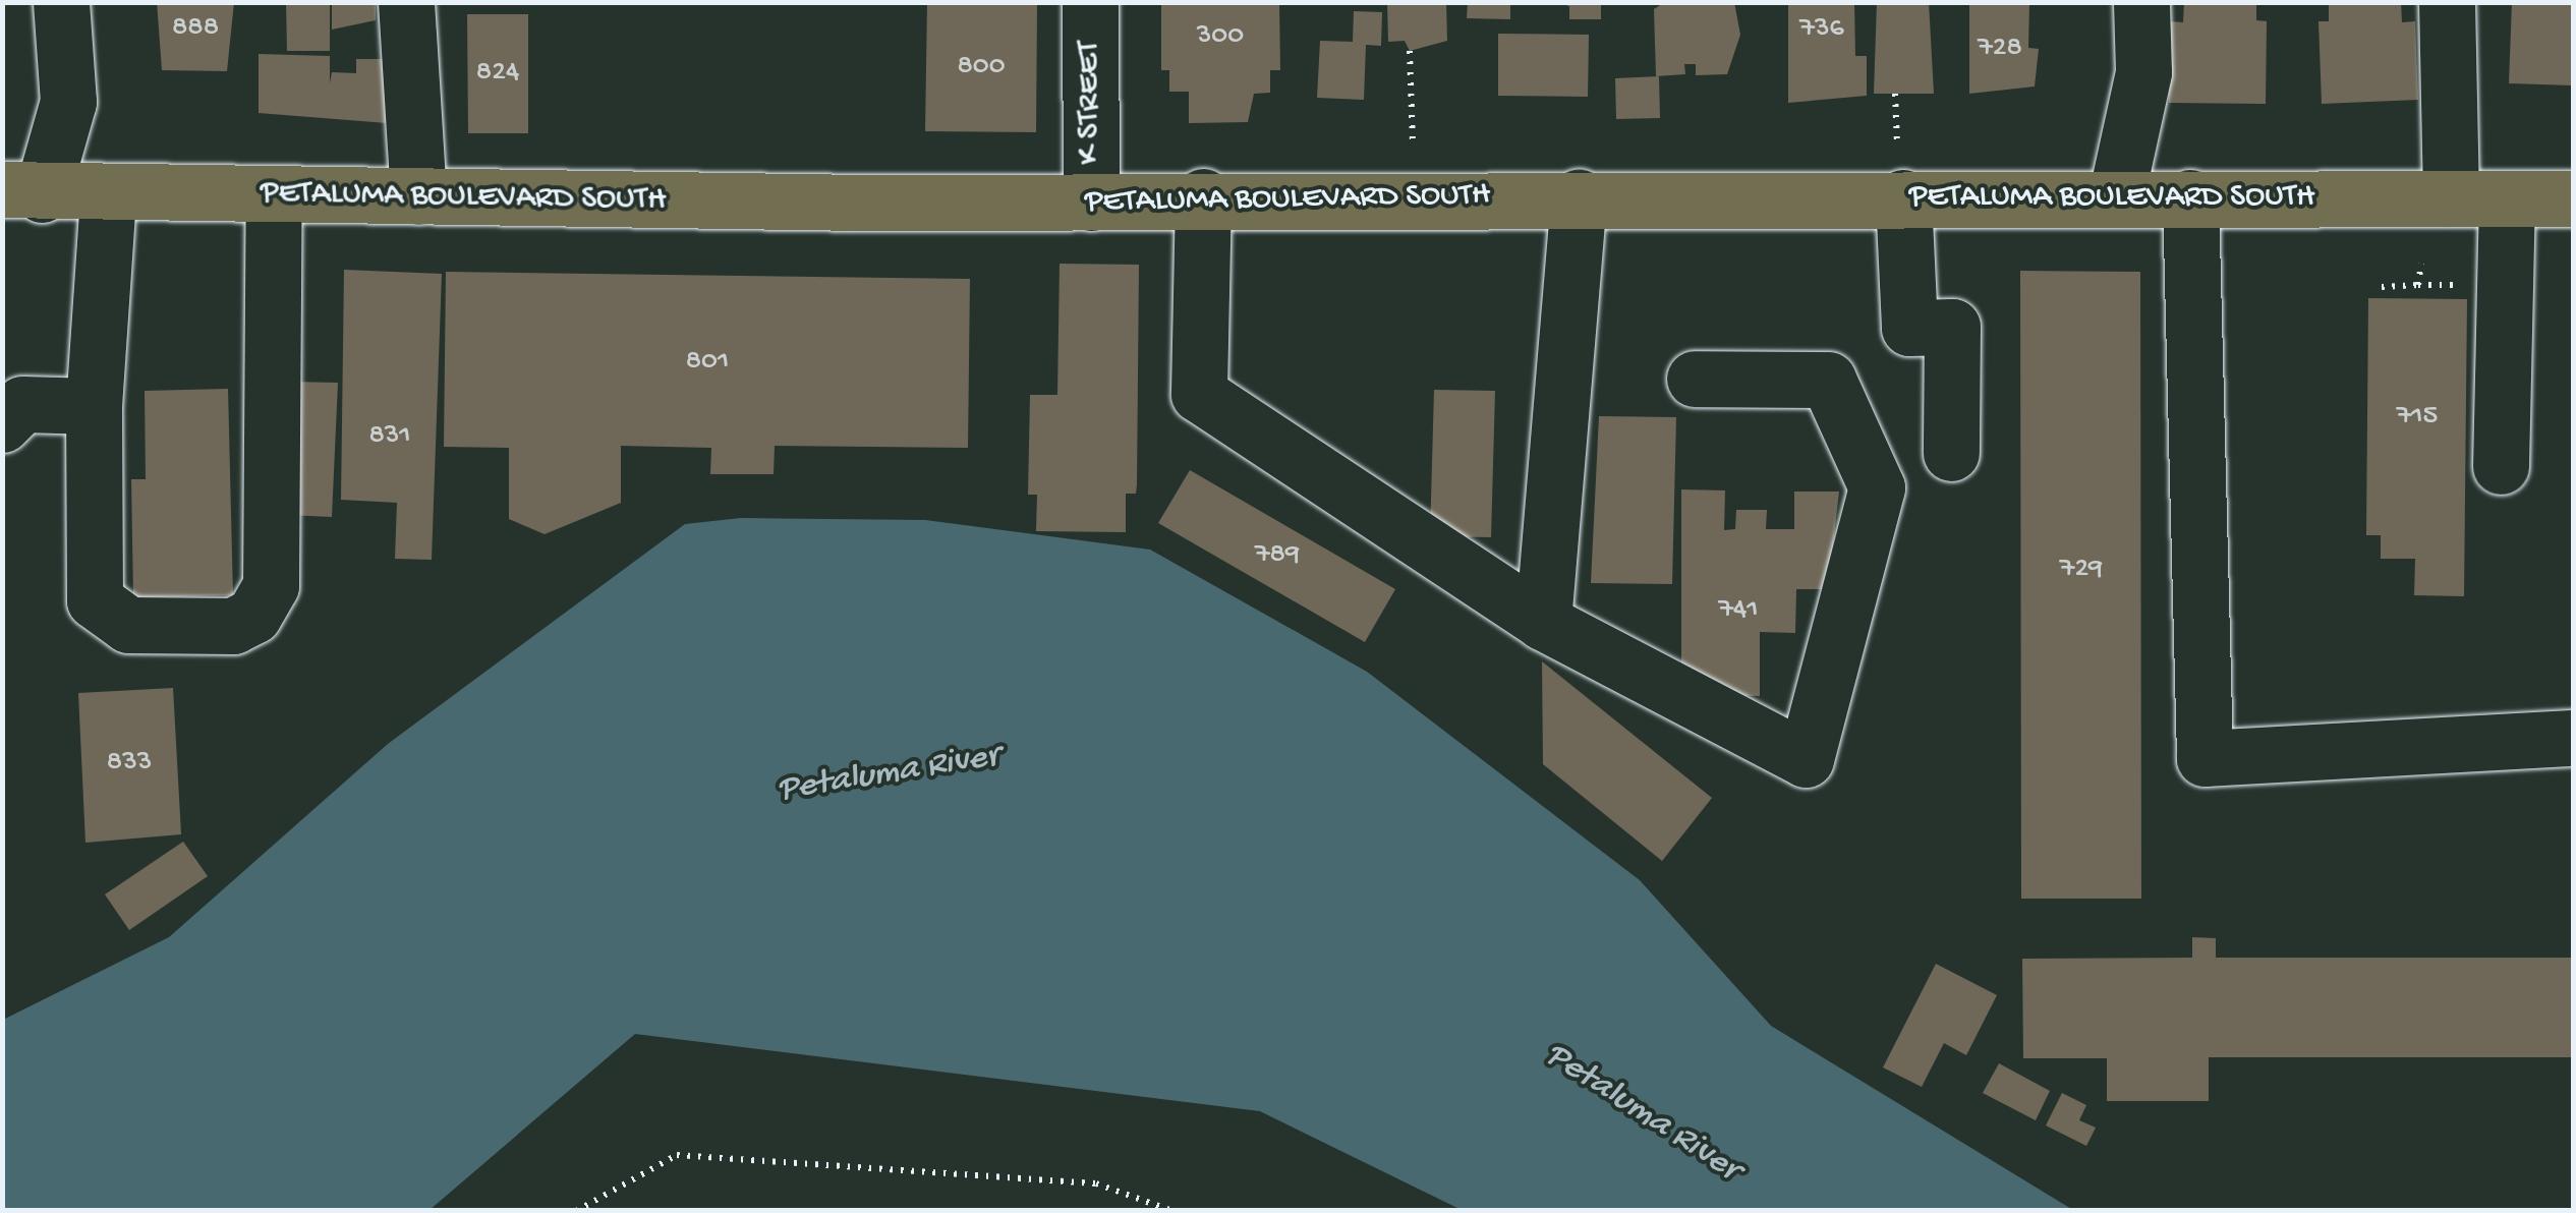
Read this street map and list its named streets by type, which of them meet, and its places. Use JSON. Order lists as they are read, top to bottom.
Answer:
{
  "streets": {
    "main road": ["PETALUMA BOULEVARD SOUTH"],
    "street": ["K STREET"]
  },
  "crossings": [
    ["K STREET", "PETALUMA BOULEVARD SOUTH"]
  ],
  "water": ["Petaluma River"],
  "house_numbers": [
    "888",
    "736",
    "300",
    "728",
    "800",
    "824",
    "801",
    "715",
    "831",
    "789",
    "729",
    "741",
    "833"
  ]
}
